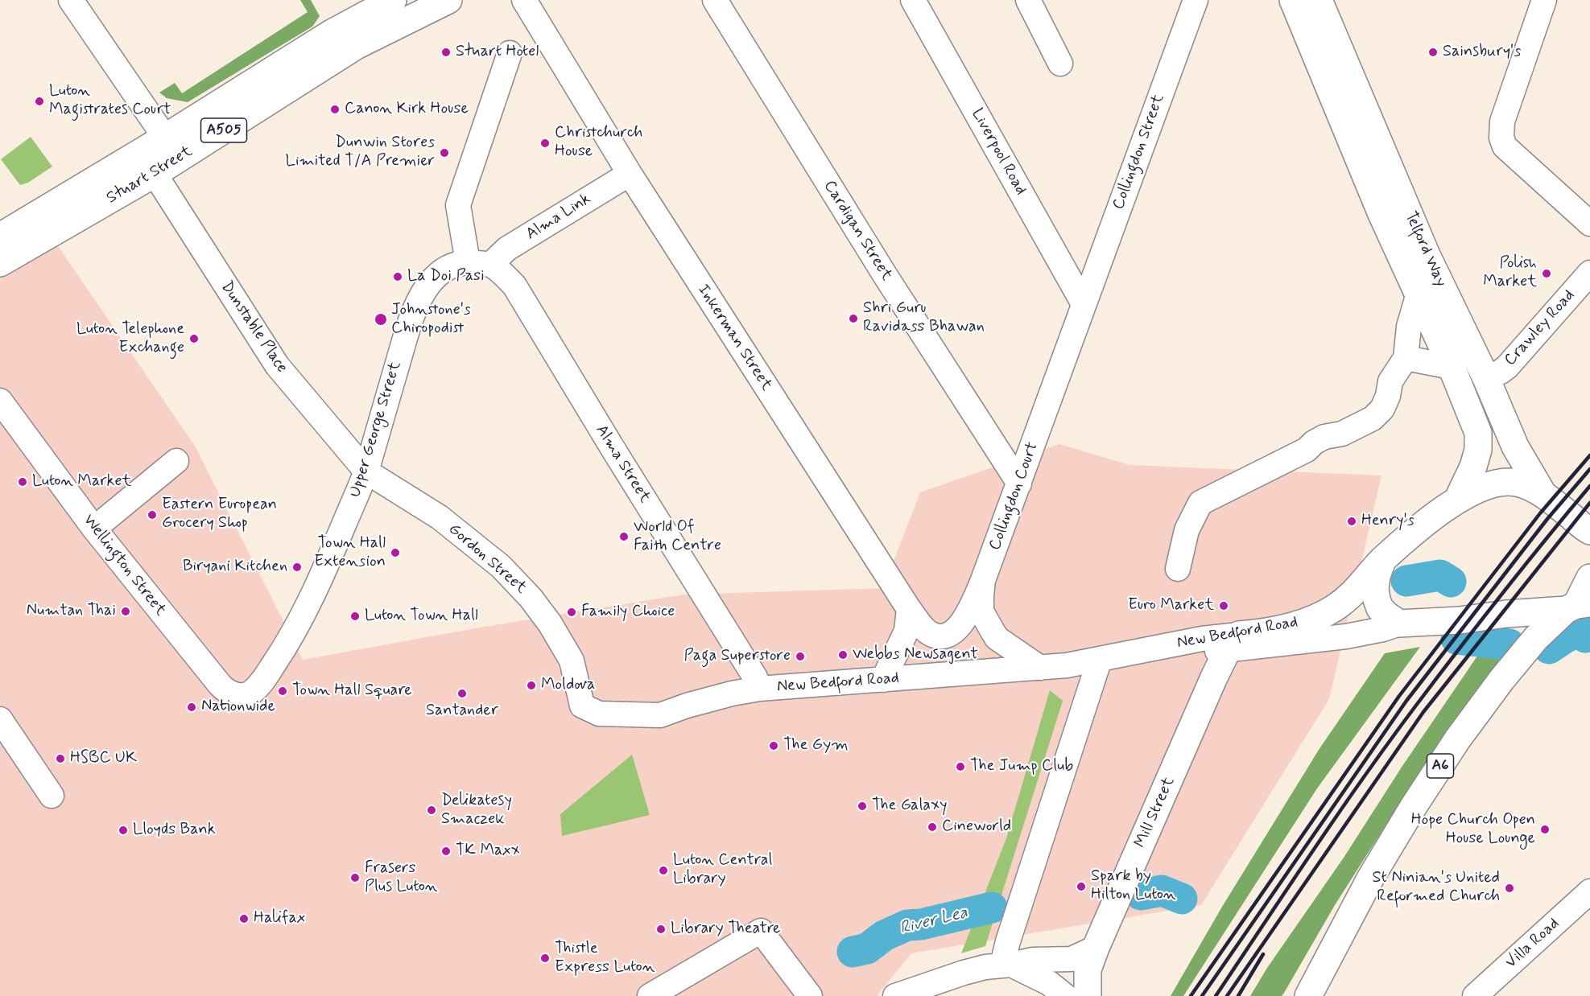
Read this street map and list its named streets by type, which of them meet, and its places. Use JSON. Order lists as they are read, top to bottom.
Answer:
{
  "streets": {
    "highway": [
      "A505",
      "Stuart Street",
      "Telford Way",
      "New Bedford Road",
      "A6",
      "Mill Street"
    ],
    "street": [
      "Liverpool Road",
      "Collingdon Street",
      "Alma Link",
      "Cardigan Street",
      "Dunstable Place",
      "Crawley Road",
      "Inkerman Street",
      "Upper George Street",
      "Alma Street",
      "Collingdon Court",
      "Gordon Street",
      "Wellington Street",
      "Villa Road"
    ]
  },
  "crossings": [
    ["Liverpool Road", "Collingdon Street"],
    ["Liverpool Road", "Collingdon Court"],
    ["Collingdon Street", "Collingdon Court"],
    ["Stuart Street", "Dunstable Place"],
    ["Alma Link", "Inkerman Street"],
    ["Alma Link", "Upper George Street"],
    ["Alma Link", "Alma Street"],
    ["Cardigan Street", "Collingdon Court"],
    ["Telford Way", "Crawley Road"],
    ["Telford Way", "New Bedford Road"],
    ["Dunstable Place", "Upper George Street"],
    ["Dunstable Place", "Gordon Street"],
    ["Inkerman Street", "Collingdon Court"],
    ["Upper George Street", "Alma Street"],
    ["Upper George Street", "Gordon Street"],
    ["Upper George Street", "Wellington Street"],
    ["Alma Street", "New Bedford Road"],
    ["Collingdon Court", "New Bedford Road"],
    ["Gordon Street", "New Bedford Road"],
    ["New Bedford Road", "Mill Street"]
  ],
  "water": ["River Lea"],
  "places": [
    "Stuart Hotel",
    "Sainsbury's",
    "Luton Magistrates Court",
    "Canon Kirk House",
    "Christchurch House",
    "Dunwin Stores Limited T/A Premier",
    "Polish Market",
    "La Doi Pasi",
    "Shri Guru Ravidass Bhawan",
    "Johnstone's Chiropodist",
    "Luton Telephone Exchange",
    "Luton Market",
    "Eastern European Grocery Shop",
    "Henry's",
    "World Of Faith Centre",
    "Town Hall Extension",
    "Biryani Kitchen",
    "Euro Market",
    "Numtan Thai",
    "Family Choice",
    "Luton Town Hall",
    "Webbs Newsagent",
    "Paga Superstore",
    "Moldova",
    "Town Hall Square",
    "Santander",
    "Nationwide",
    "The Gym",
    "HSBC UK",
    "The Jump Club",
    "The Galaxy",
    "Delikatesy Smaczek",
    "Cineworld",
    "Hope Church Open House Lounge",
    "Lloyds Bank",
    "TK Maxx",
    "Luton Central Library",
    "Frasers Plus Luton",
    "Spark by Hilton Luton",
    "St Ninian's United Reformed Church",
    "Halifax",
    "Library Theatre",
    "Thistle Express Luton"
  ]
}
